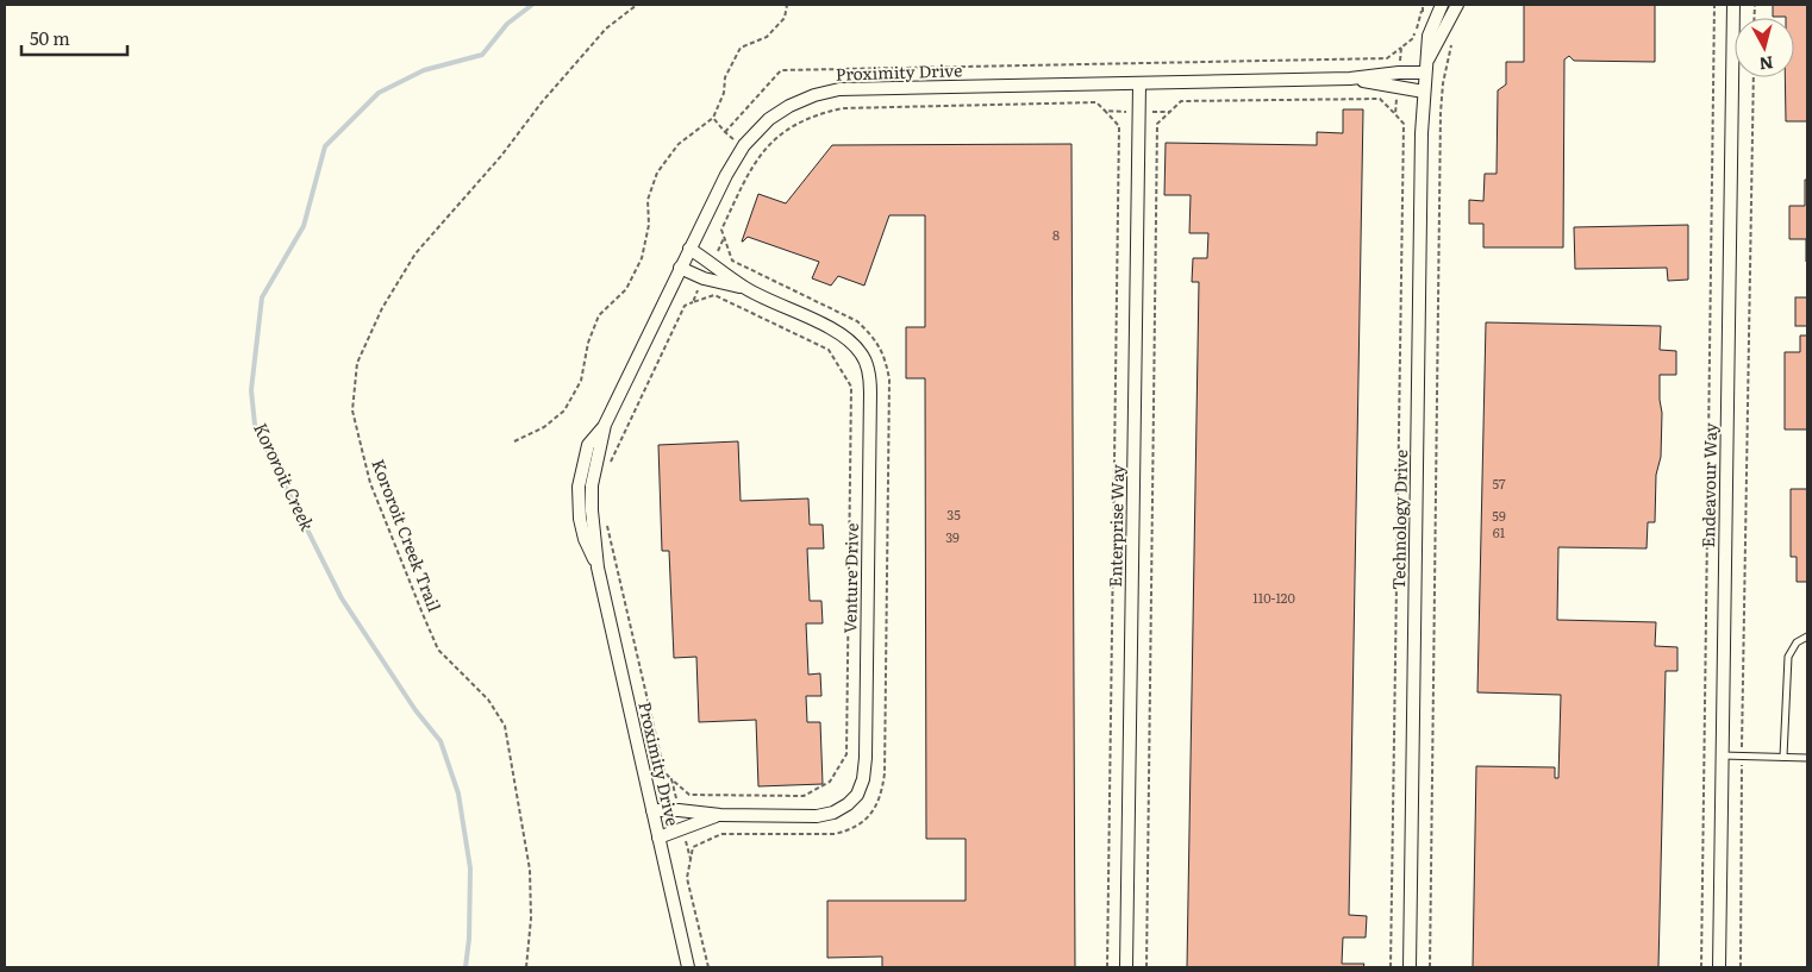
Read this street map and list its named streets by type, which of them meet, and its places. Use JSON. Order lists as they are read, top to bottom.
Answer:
{
  "streets": {
    "street": [
      "Proximity Drive",
      "Endeavour Way",
      "Technology Drive",
      "Enterprise Way",
      "Venture Drive"
    ],
    "path": ["Kororoit Creek Trail"]
  },
  "crossings": [
    ["Proximity Drive", "Technology Drive"],
    ["Proximity Drive", "Enterprise Way"],
    ["Proximity Drive", "Venture Drive"]
  ],
  "water": ["Kororoit Creek"],
  "house_numbers": [
    "8",
    "57",
    "35",
    "59",
    "61",
    "39",
    "110-120"
  ],
  "scale_bar": "50 m",
  "north": "bottom"
}
